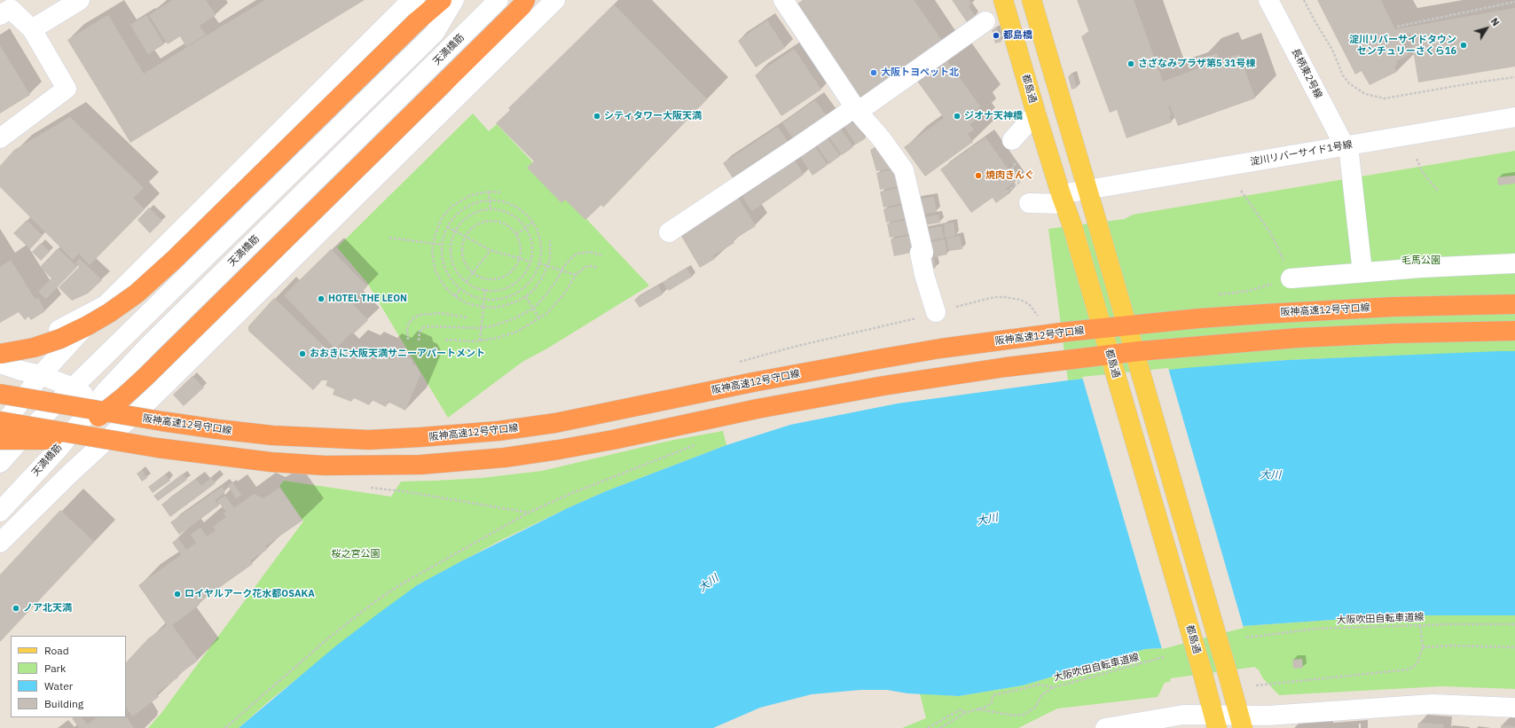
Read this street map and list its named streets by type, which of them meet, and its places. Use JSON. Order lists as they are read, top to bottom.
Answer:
{
  "streets": {
    "highway": ["阪神高速12号守口線"],
    "main road": ["都島通"],
    "street": ["天満橋筋", "長柄東2号線", "淀川リバーサイド1号線"],
    "path": ["大阪吹田自転車道線"]
  },
  "crossings": [
    ["長柄東2号線", "淀川リバーサイド1号線"],
    ["都島通", "淀川リバーサイド1号線"]
  ],
  "water": ["大川"],
  "parks": ["毛馬公園", "桜之宮公園"],
  "places": [
    "都島橋",
    "淀川リバーサイドタウン センチュリーさくら16",
    "さざなみプラザ第5 31号棟",
    "大阪トヨペット北",
    "シティタワー大阪天満",
    "ジオナ天神橋",
    "焼肉きんぐ",
    "HOTEL THE LEON",
    "おおきに大阪天満サニーアパートメント",
    "ロイヤルアーク花水都OSAKA",
    "ノア北天満"
  ],
  "legend": [
    "Road",
    "Park",
    "Water",
    "Building"
  ],
  "north": "top right"
}
